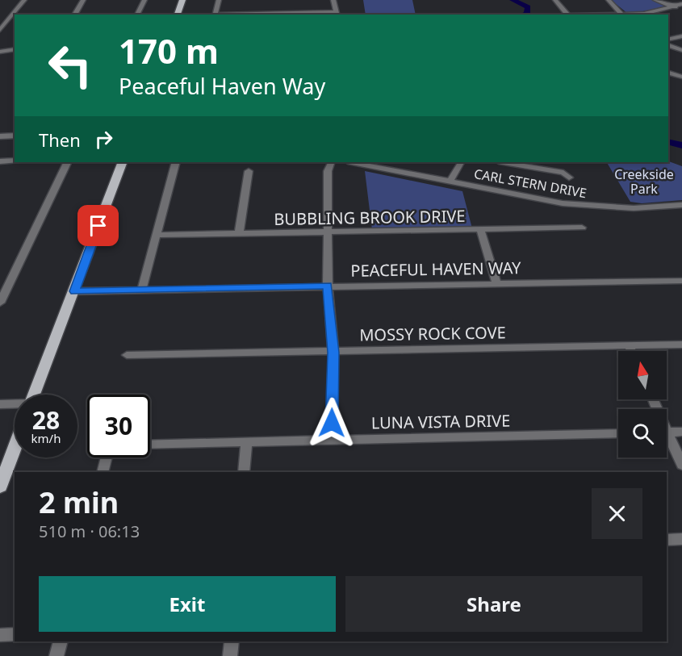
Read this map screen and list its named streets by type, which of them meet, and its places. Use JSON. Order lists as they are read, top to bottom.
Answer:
{
  "streets": {
    "street": [
      "CARL STERN DRIVE",
      "BUBBLING BROOK DRIVE",
      "PEACEFUL HAVEN WAY",
      "MOSSY ROCK COVE",
      "LUNA VISTA DRIVE"
    ]
  },
  "parks": ["Creekside Park"],
  "north": "top",
  "page": {
    "turn": ["170 m", "Peaceful Haven Way"],
    "then": "Then",
    "speed": "28 km/h",
    "limit": "30",
    "heading": ["2 min", "510 m · 06:13"],
    "buttons": ["Exit", "Share"]
  }
}
